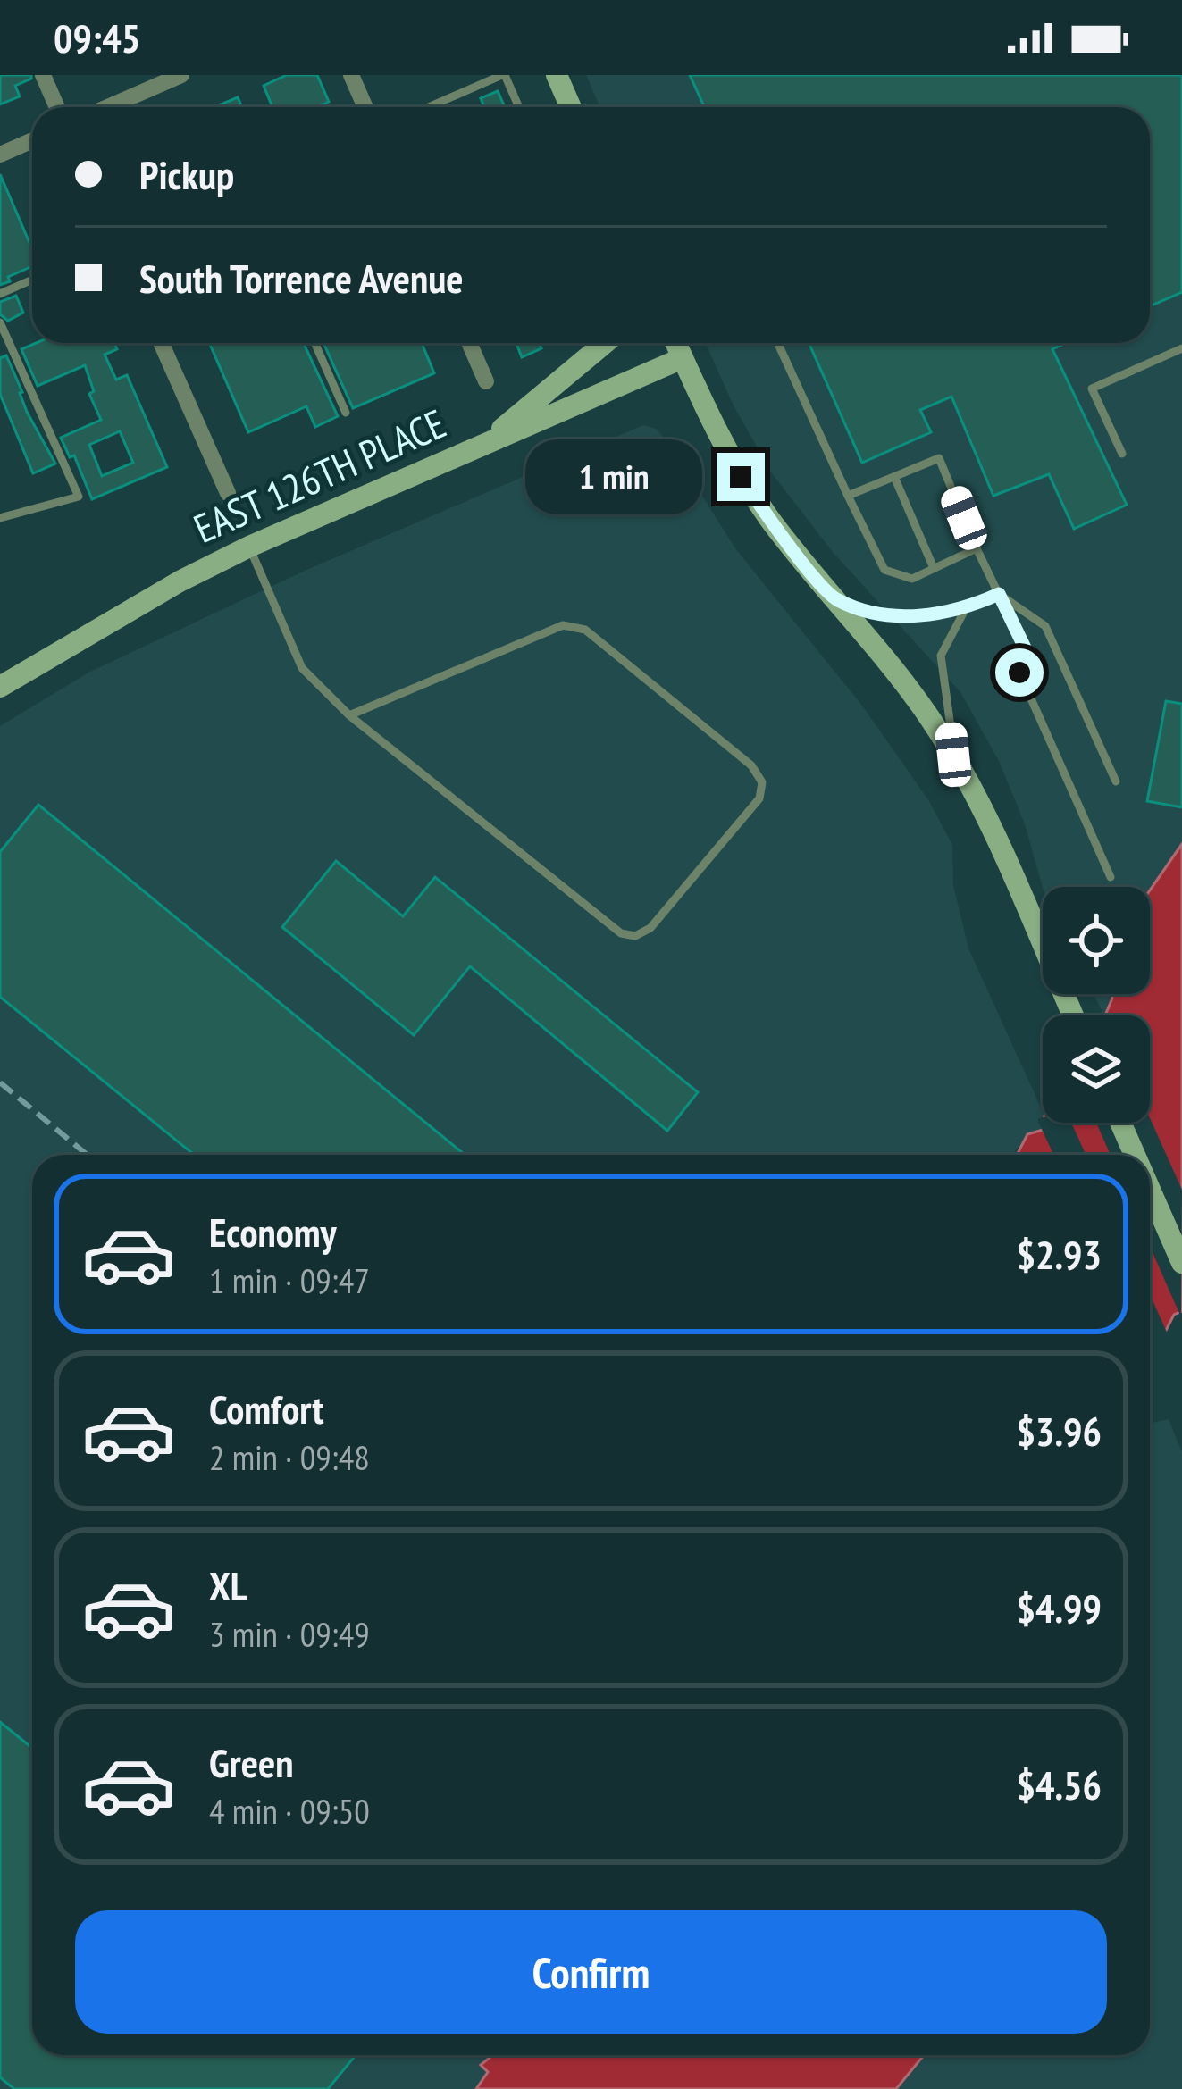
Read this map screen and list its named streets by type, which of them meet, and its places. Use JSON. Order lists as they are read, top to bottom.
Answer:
{
  "streets": {
    "main road": ["EAST 126TH PLACE"]
  },
  "page": {
    "status": "09:45",
    "banner": ["Pickup", "South Torrence Avenue"],
    "bubble": "1 min",
    "list": [
      {
        "name": "Economy",
        "note": "1 min · 09:47",
        "value": "$2.93"
      },
      {
        "name": "Comfort",
        "note": "2 min · 09:48",
        "value": "$3.96"
      },
      {
        "name": "XL",
        "note": "3 min · 09:49",
        "value": "$4.99"
      },
      {
        "name": "Green",
        "note": "4 min · 09:50",
        "value": "$4.56"
      }
    ],
    "buttons": "Confirm"
  }
}
